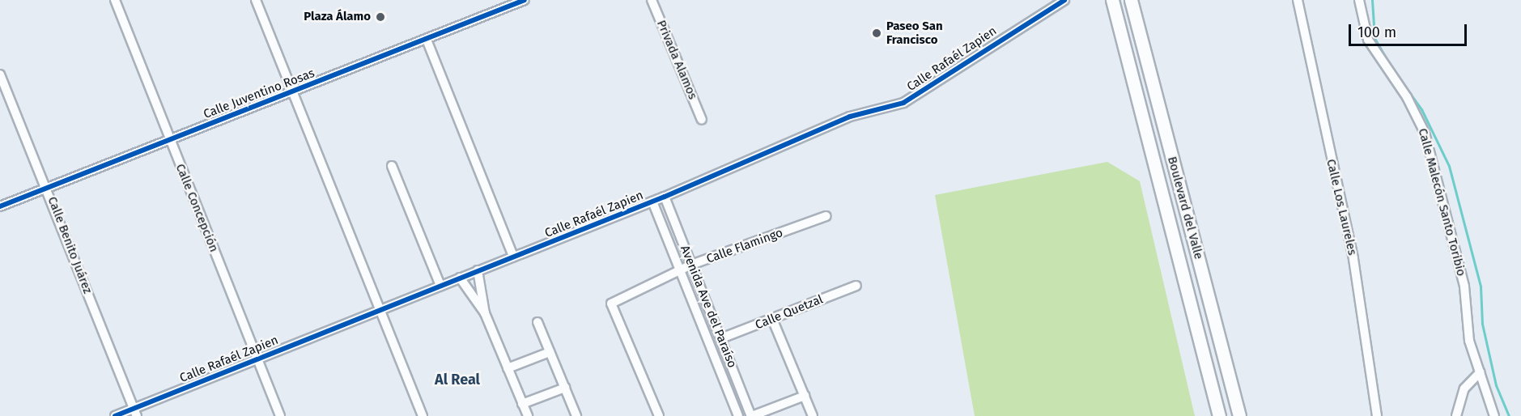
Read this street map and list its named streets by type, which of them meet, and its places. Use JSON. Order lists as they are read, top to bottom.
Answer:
{
  "streets": {
    "street": [
      "Calle Rafaél Zapien",
      "Privada Alamos",
      "Calle Juventino Rosas",
      "Calle Malecón Santo Toribio",
      "Calle Los Laureles",
      "Calle Concepción",
      "Boulevard del Valle",
      "Calle Benito Juárez",
      "Calle Flamingo",
      "Avenida Ave del Paraíso",
      "Calle Quetzal"
    ]
  },
  "crossings": [
    ["Calle Rafaél Zapien", "Calle Concepción"],
    ["Calle Rafaél Zapien", "Calle Benito Juárez"],
    ["Calle Rafaél Zapien", "Avenida Ave del Paraíso"],
    ["Calle Juventino Rosas", "Calle Concepción"],
    ["Calle Juventino Rosas", "Calle Benito Juárez"],
    ["Calle Flamingo", "Avenida Ave del Paraíso"],
    ["Avenida Ave del Paraíso", "Calle Quetzal"]
  ],
  "districts": ["Al Real"],
  "places": ["Plaza Álamo", "Paseo San Francisco"],
  "scale_bar": "100 m"
}
